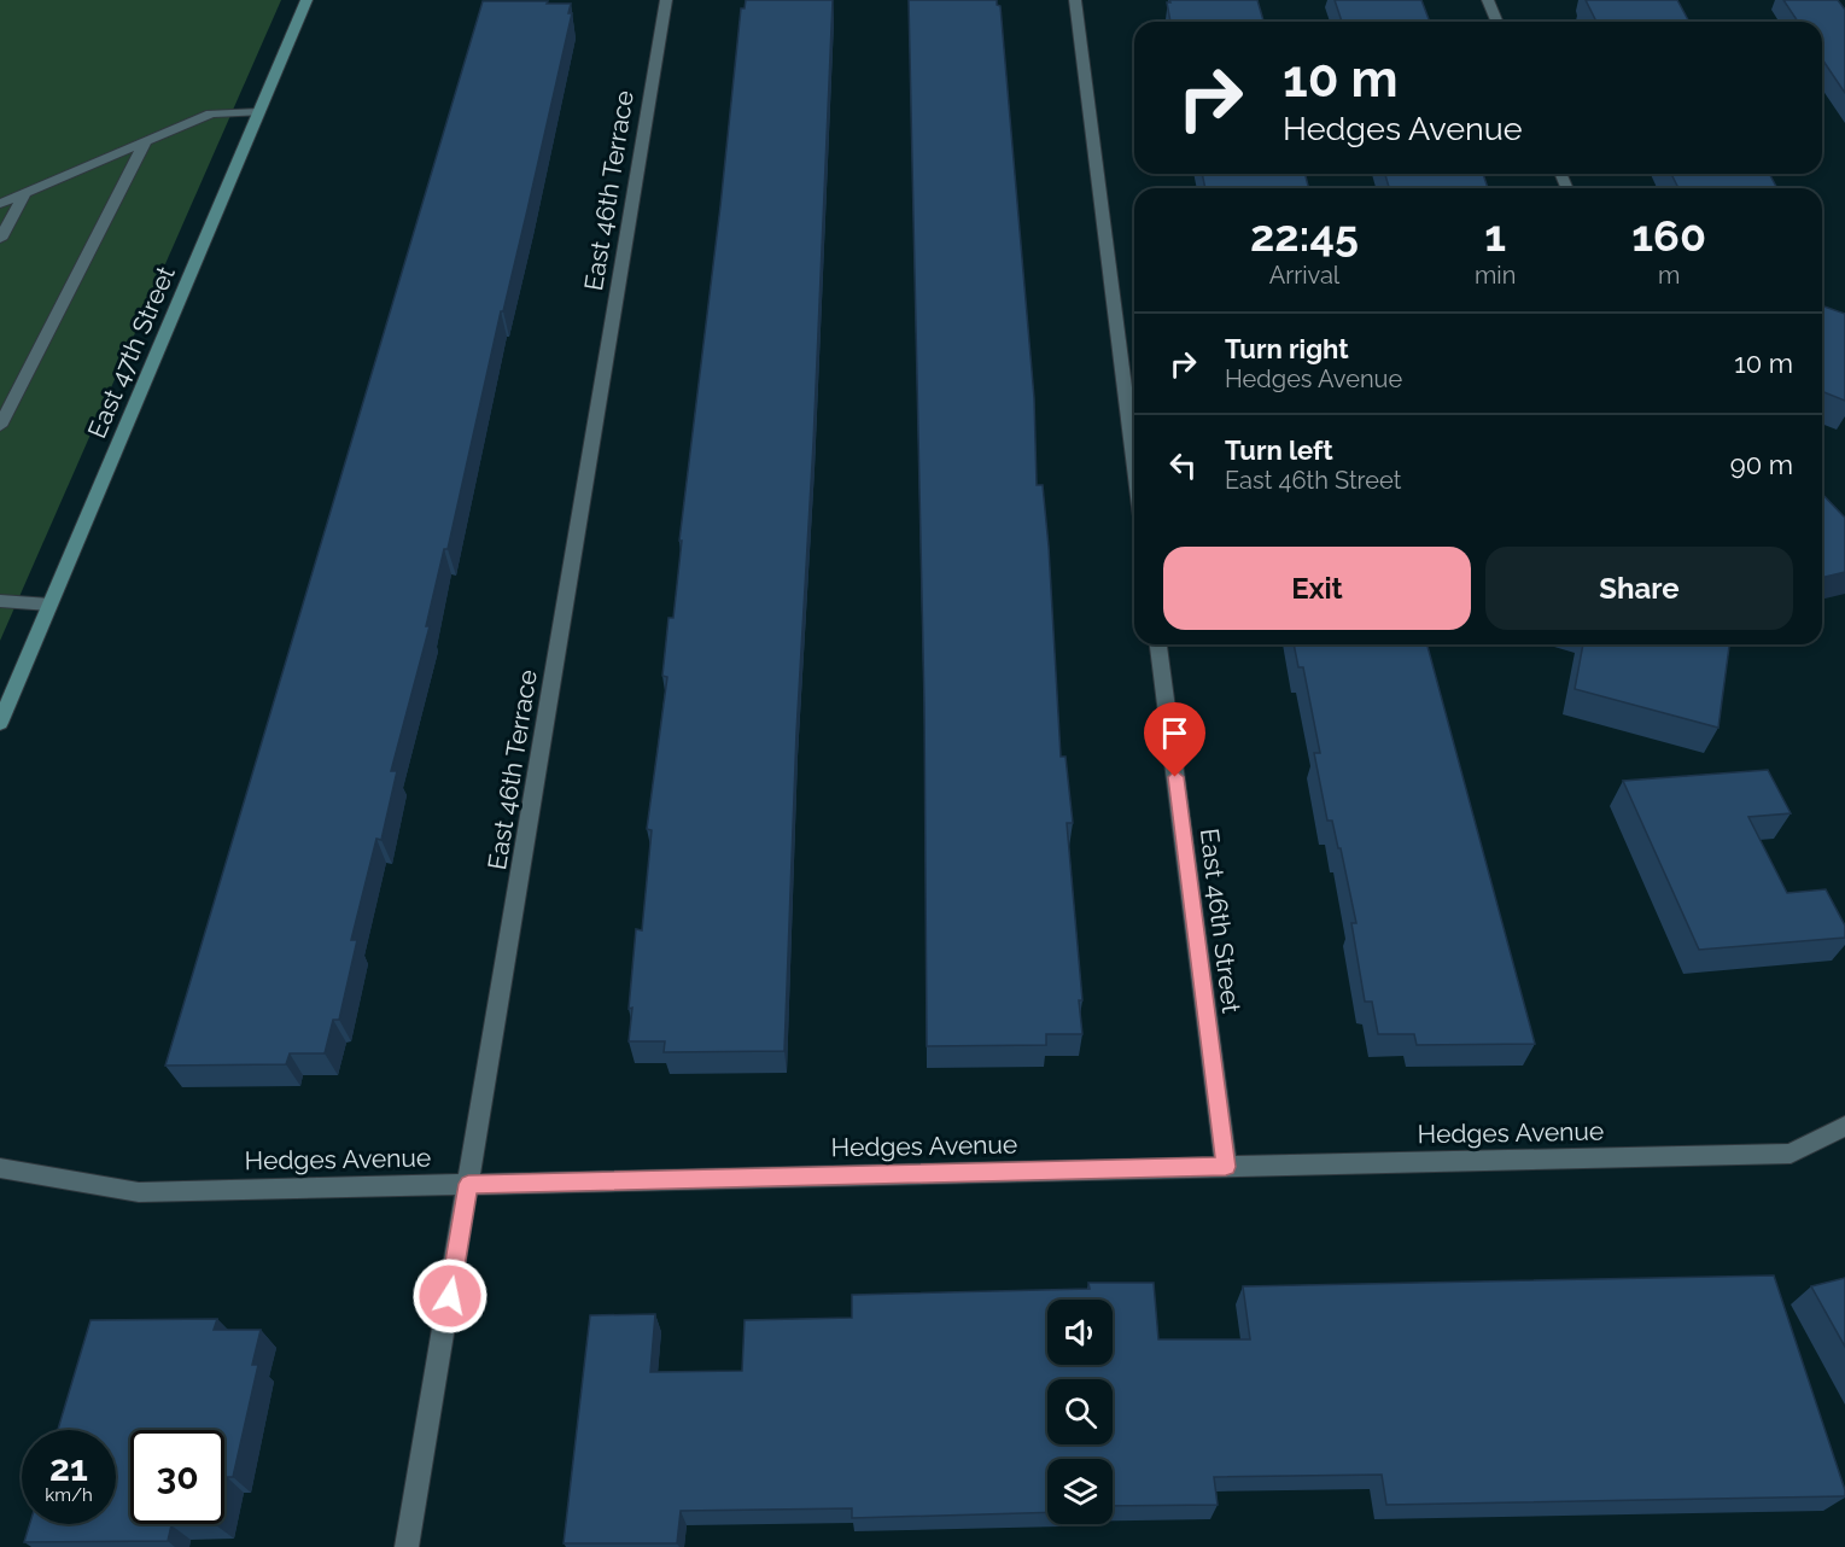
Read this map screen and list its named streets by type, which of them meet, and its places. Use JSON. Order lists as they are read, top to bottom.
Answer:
{
  "streets": {
    "main road": ["East 47th Street"],
    "street": ["East 46th Terrace", "East 46th Street", "Hedges Avenue"]
  },
  "crossings": [
    ["East 46th Terrace", "Hedges Avenue"],
    ["East 46th Street", "Hedges Avenue"]
  ],
  "page": {
    "turn": ["10 m", "Hedges Avenue"],
    "eta": [
      "22:45",
      "Arrival",
      "1",
      "min",
      "160",
      "m"
    ],
    "list": [
      {
        "name": "Turn right",
        "note": "Hedges Avenue",
        "value": "10 m"
      },
      {
        "name": "Turn left",
        "note": "East 46th Street",
        "value": "90 m"
      }
    ],
    "buttons": ["Exit", "Share"],
    "speed": "21 km/h",
    "limit": "30"
  }
}
